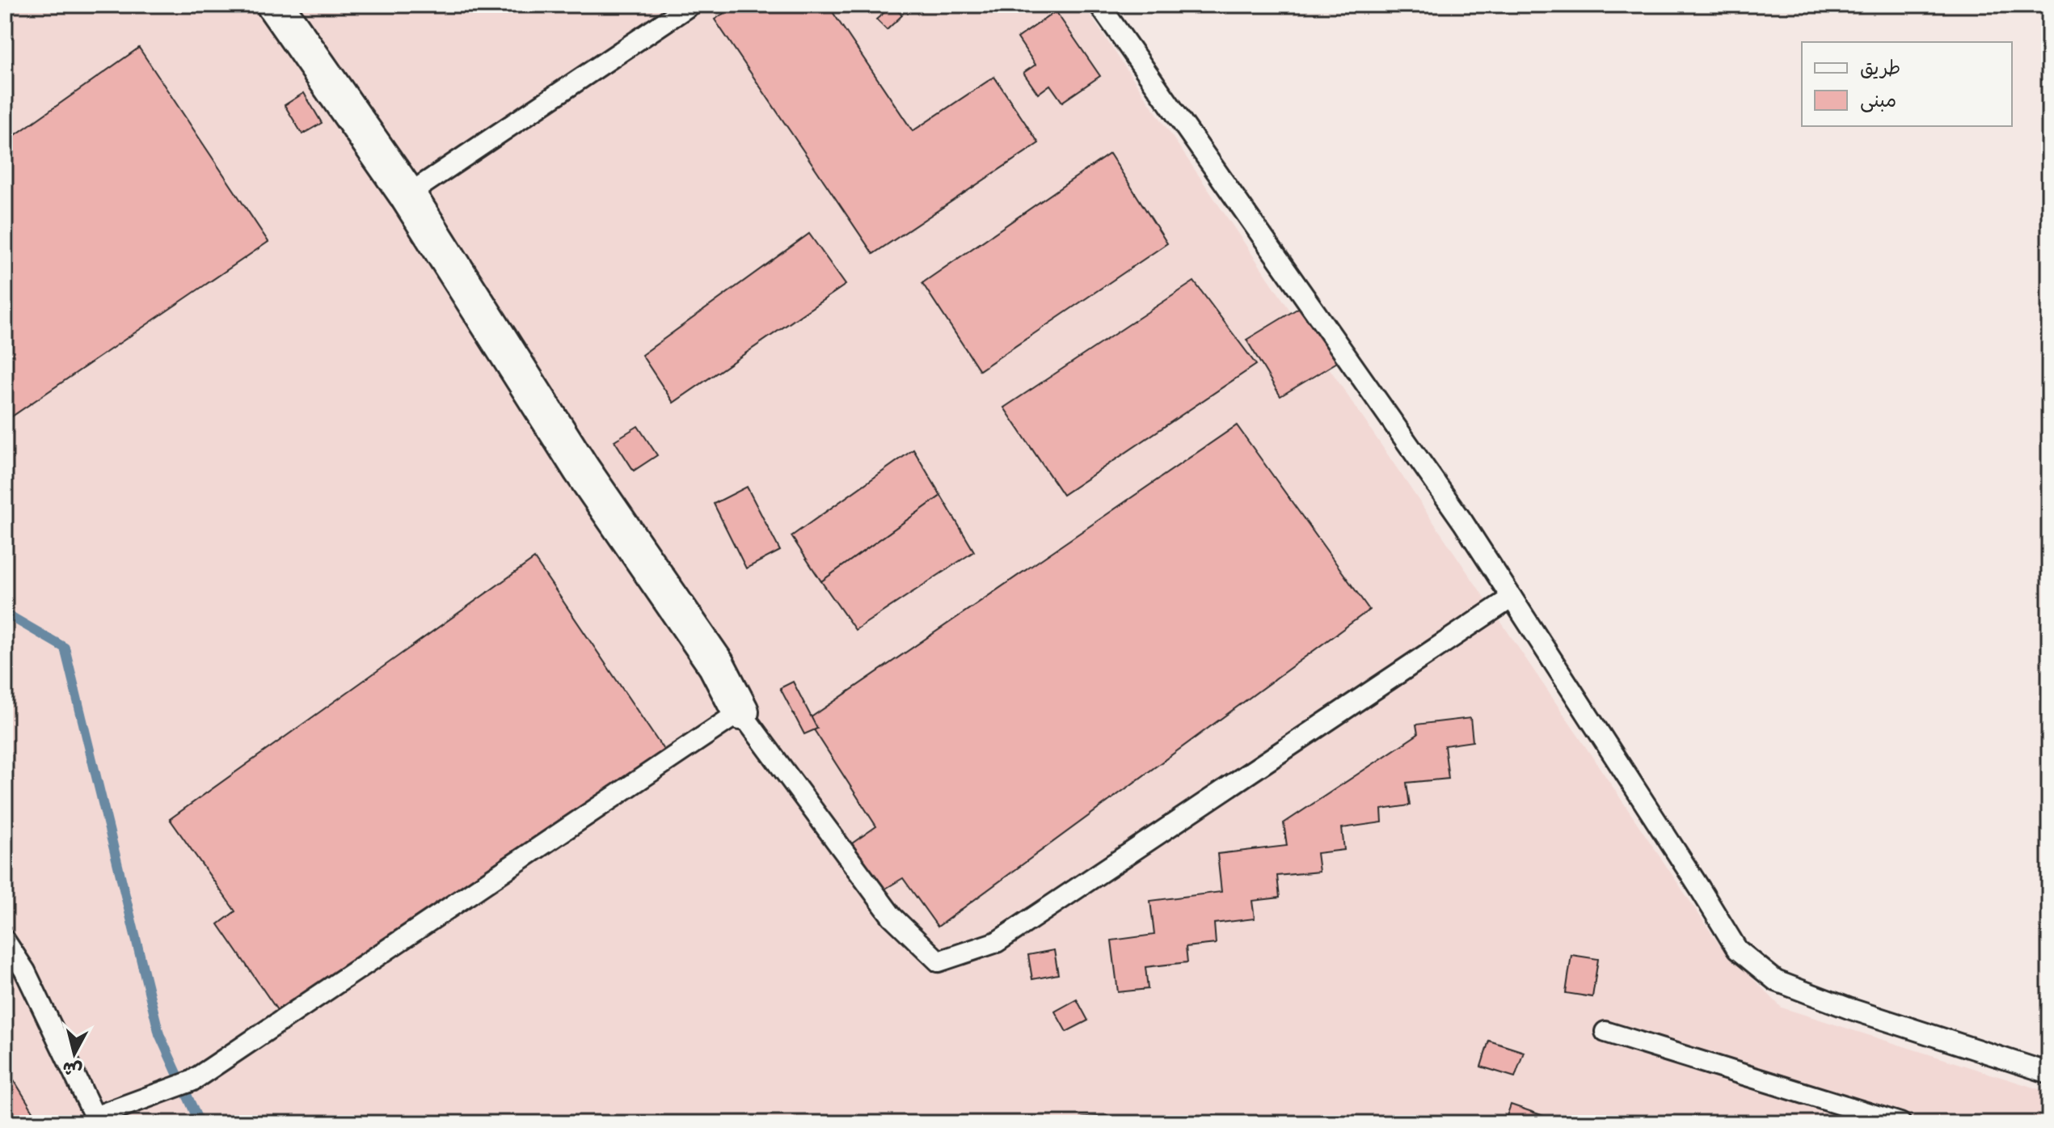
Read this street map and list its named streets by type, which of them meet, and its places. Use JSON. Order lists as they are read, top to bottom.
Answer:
{
  "legend": ["طريق", "مبنى"],
  "north": "bottom"
}
